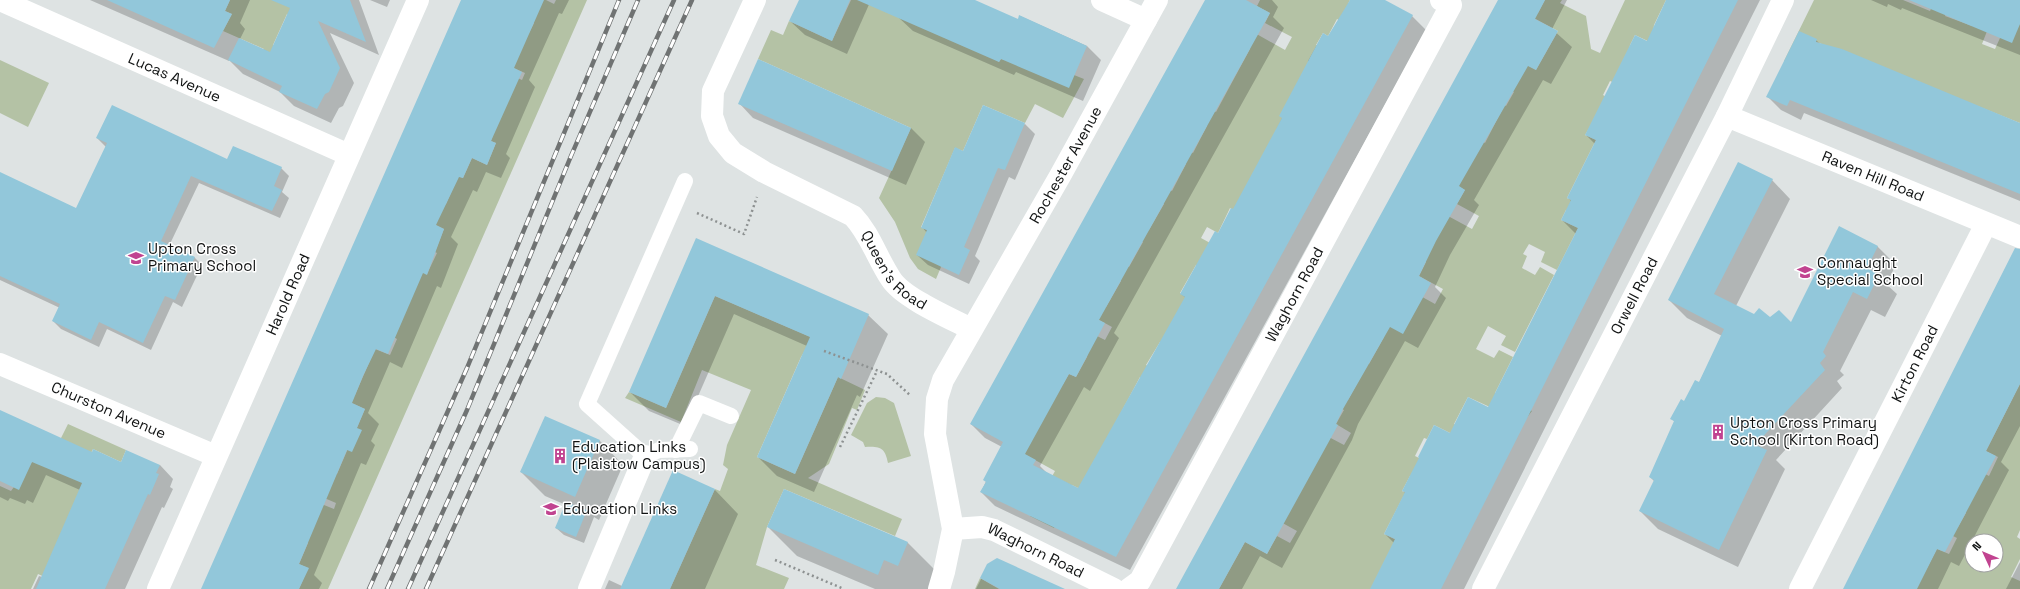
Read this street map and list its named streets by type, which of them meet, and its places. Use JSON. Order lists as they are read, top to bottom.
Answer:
{
  "streets": {
    "street": [
      "Lucas Avenue",
      "Rochester Avenue",
      "Raven Hill Road",
      "Queen's Road",
      "Harold Road",
      "Waghorn Road",
      "Orwell Road",
      "Kirton Road",
      "Churston Avenue"
    ]
  },
  "crossings": [
    ["Lucas Avenue", "Harold Road"],
    ["Rochester Avenue", "Queen's Road"],
    ["Raven Hill Road", "Orwell Road"],
    ["Raven Hill Road", "Kirton Road"],
    ["Harold Road", "Churston Avenue"]
  ],
  "places": {
    "school or university": ["Upton Cross Primary School", "Connaught Special School", "Education Links"],
    "building": ["Upton Cross Primary School (Kirton Road)", "Education Links (Plaistow Campus)"]
  },
  "north": "top left"
}
